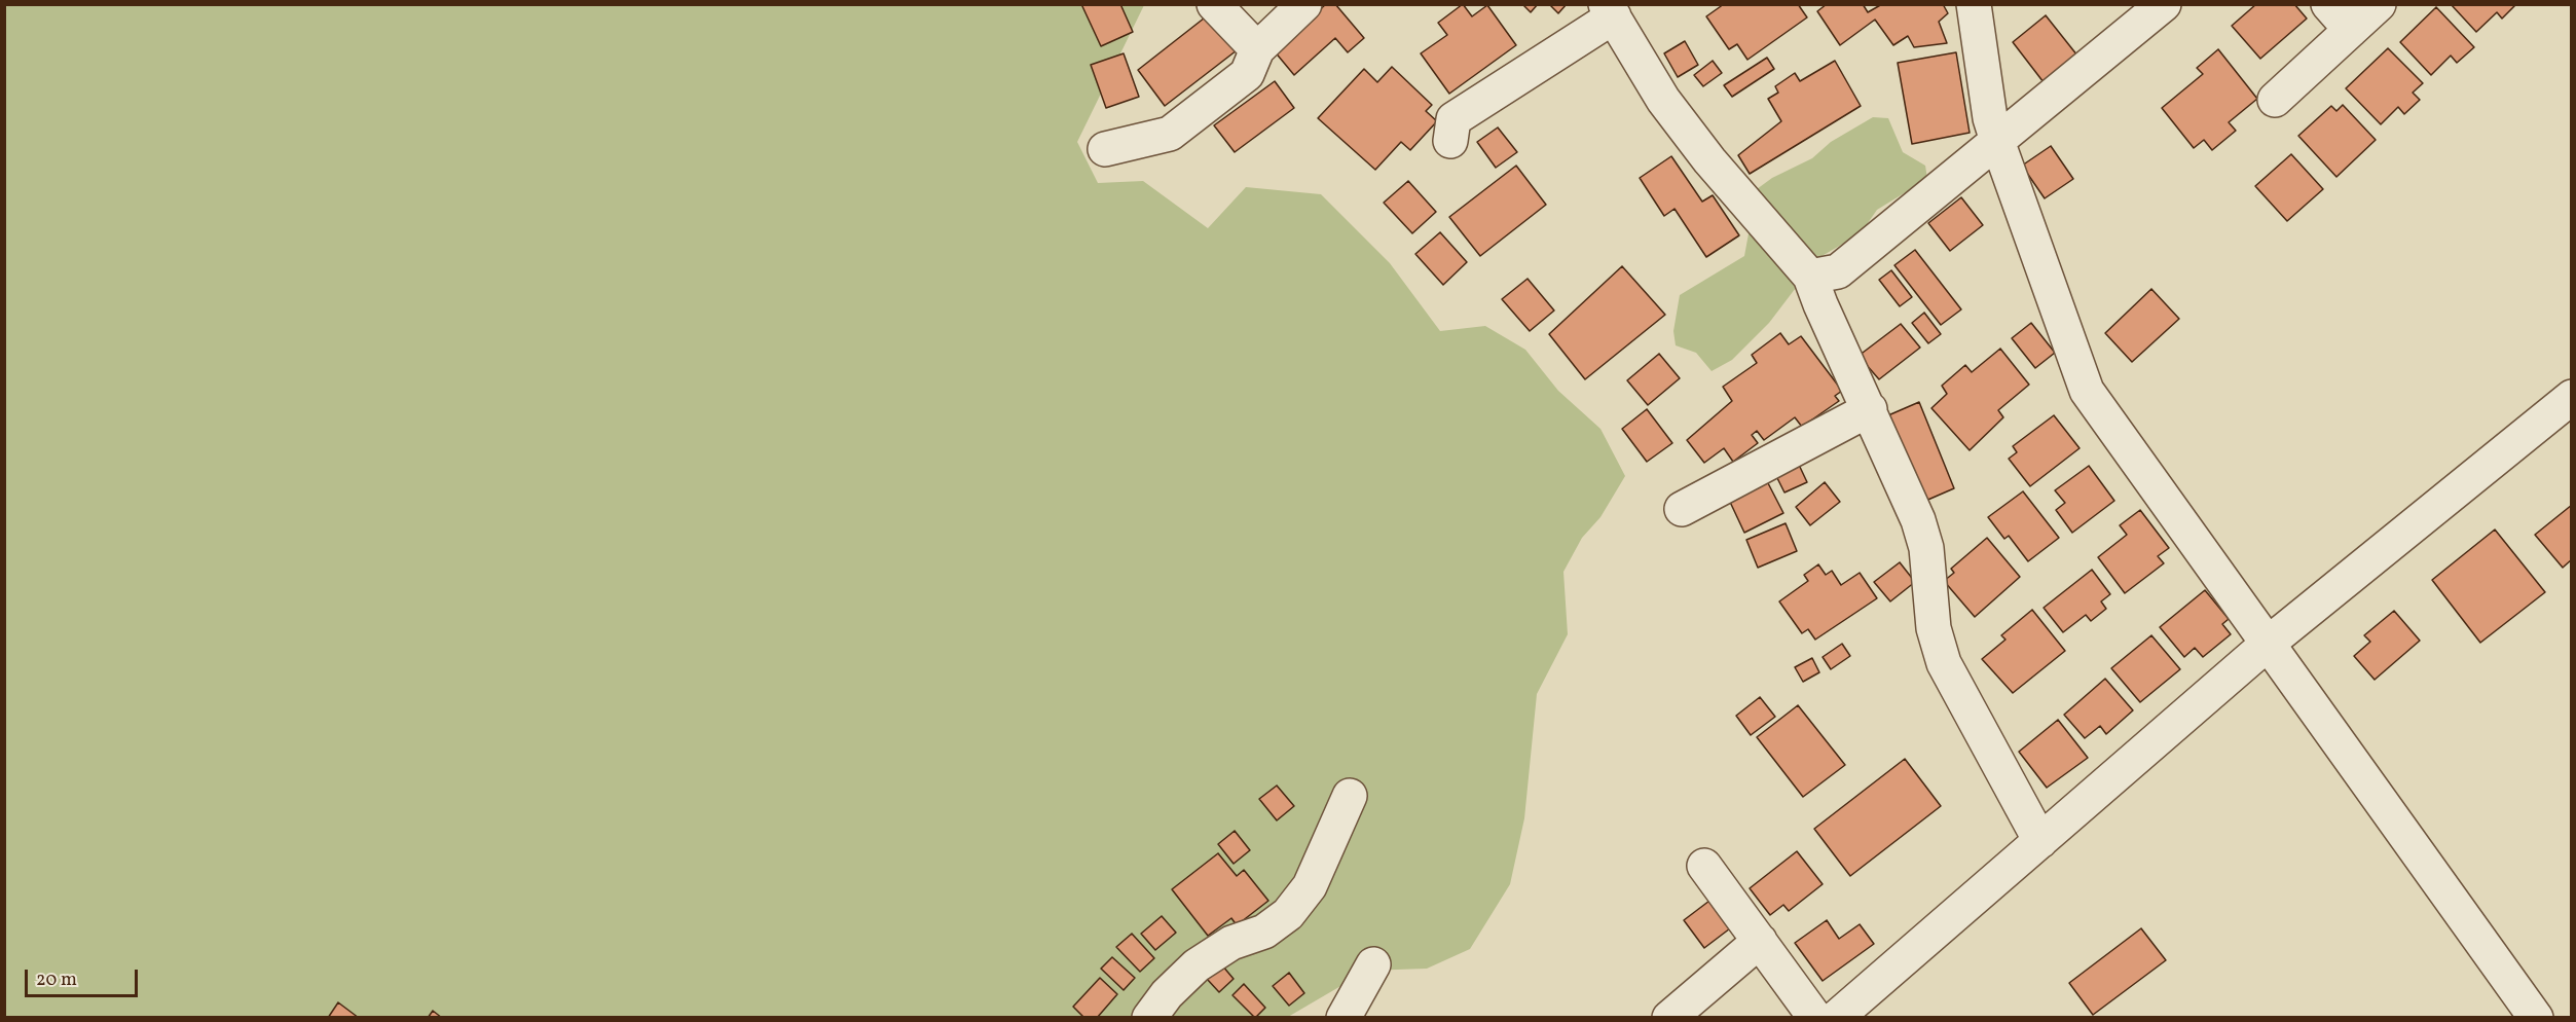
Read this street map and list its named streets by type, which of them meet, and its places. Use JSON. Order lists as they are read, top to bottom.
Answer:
{
  "scale_bar": "20 m"
}
